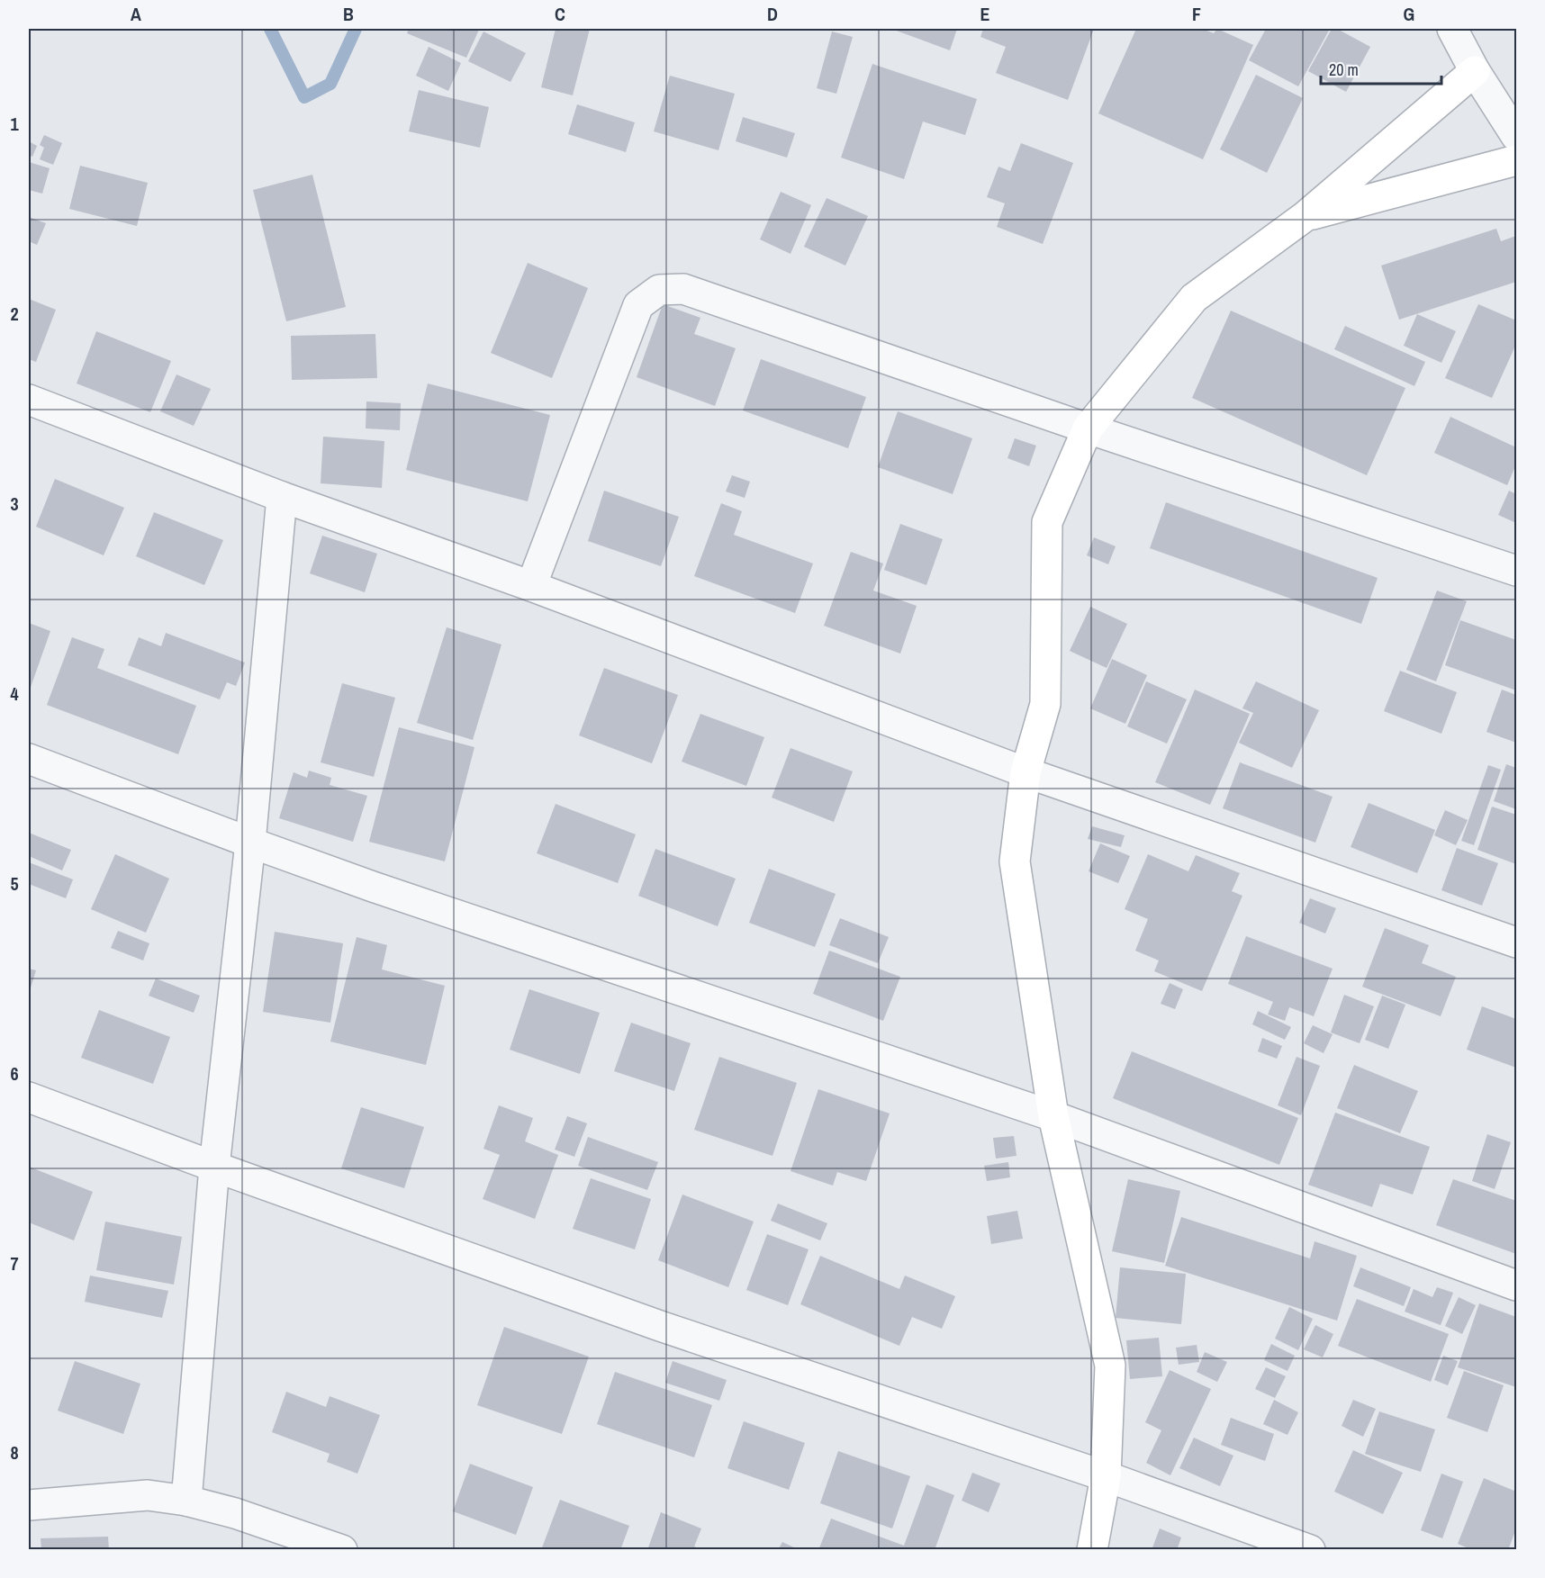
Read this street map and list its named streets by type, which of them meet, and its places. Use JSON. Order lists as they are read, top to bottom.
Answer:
{
  "scale_bar": "20 m",
  "grid": {
    "columns": [
      "A",
      "B",
      "C",
      "D",
      "E",
      "F",
      "G"
    ],
    "rows": [
      "1",
      "2",
      "3",
      "4",
      "5",
      "6",
      "7",
      "8"
    ]
  }
}
